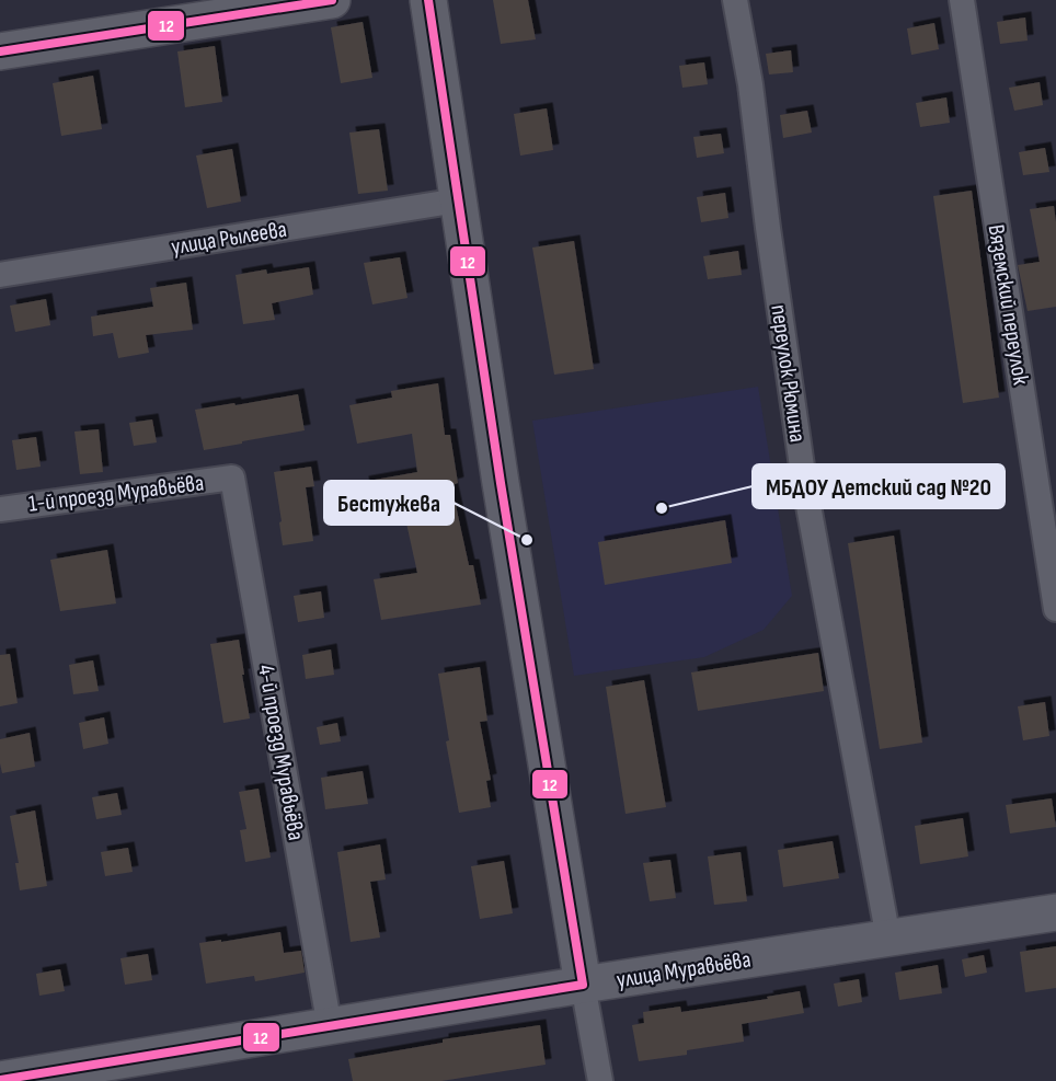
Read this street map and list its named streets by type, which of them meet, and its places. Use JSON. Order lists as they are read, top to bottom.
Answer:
{
  "streets": {
    "street": [
      "улица Рылеева",
      "Вяземский переулок",
      "переулок Рюмина",
      "1-й проезд Муравьёва",
      "4-й проезд Муравьёва",
      "улица Муравьёва"
    ]
  },
  "crossings": [
    ["переулок Рюмина", "улица Муравьёва"],
    ["1-й проезд Муравьёва", "4-й проезд Муравьёва"],
    ["4-й проезд Муравьёва", "улица Муравьёва"]
  ],
  "places": ["МБДОУ Детский сад №20", "Бестужева"],
  "lines": ["transit line 12"]
}
